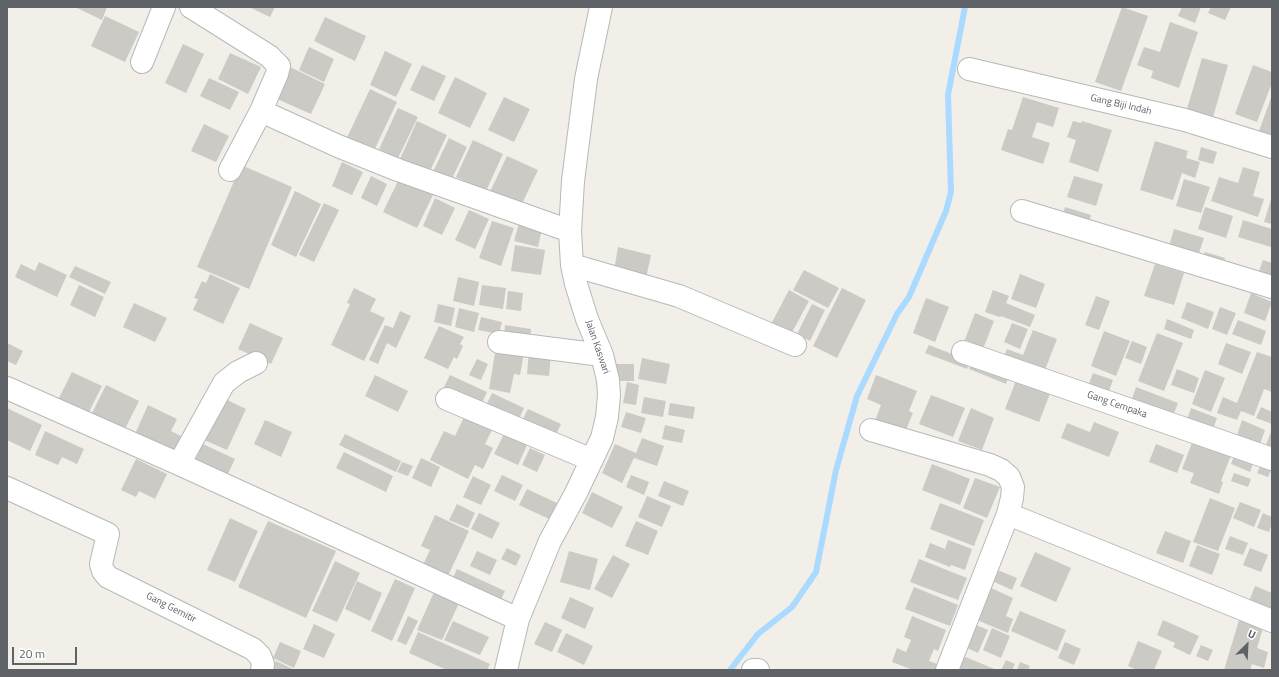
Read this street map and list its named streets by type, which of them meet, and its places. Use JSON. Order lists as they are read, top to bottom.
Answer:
{
  "streets": {
    "street": [
      "Gang Biji Indah",
      "Jalan Kaswari",
      "Gang Cempaka",
      "Gang Gemitir"
    ]
  },
  "scale_bar": "20 m",
  "north": "top right"
}
